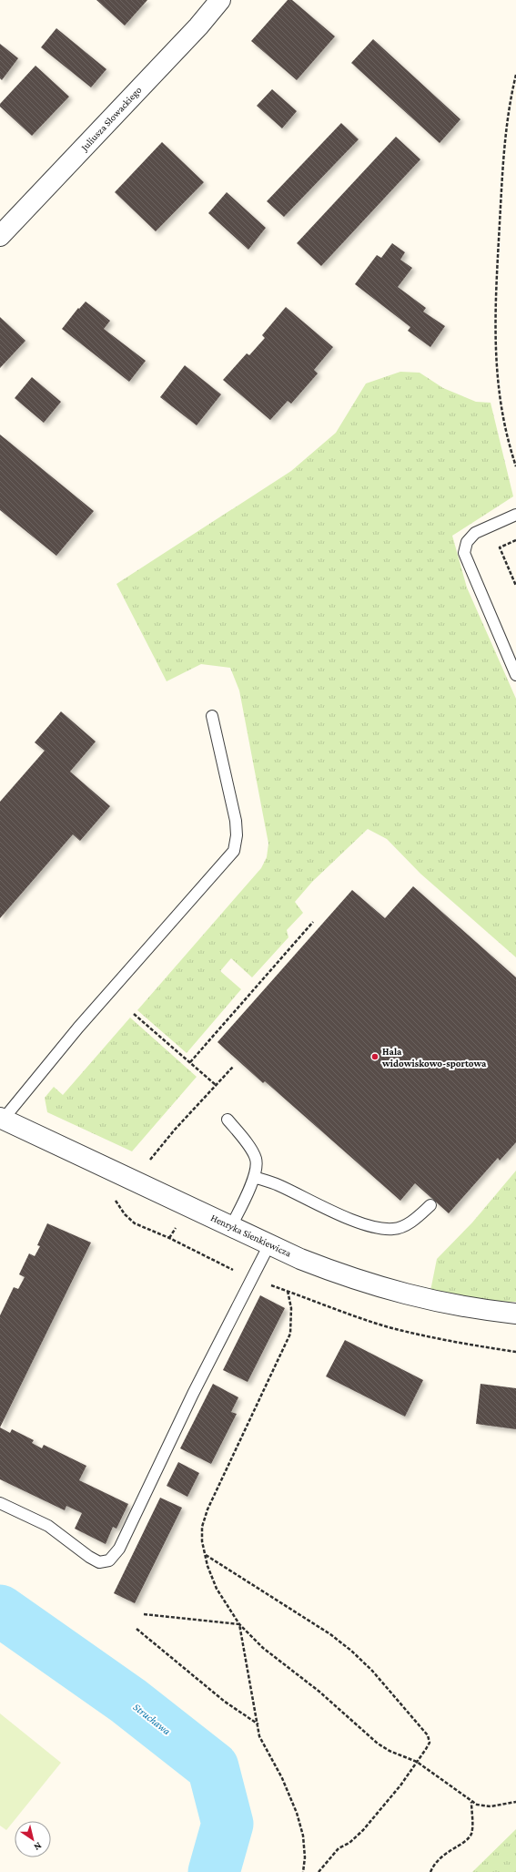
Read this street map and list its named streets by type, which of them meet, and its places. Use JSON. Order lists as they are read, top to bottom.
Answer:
{
  "streets": {
    "street": ["Juliusza Słowackiego", "Henryka Sienkiewicza"]
  },
  "water": ["Struchawa"],
  "places": ["Hala widowiskowo-sportowa"],
  "north": "bottom right"
}
